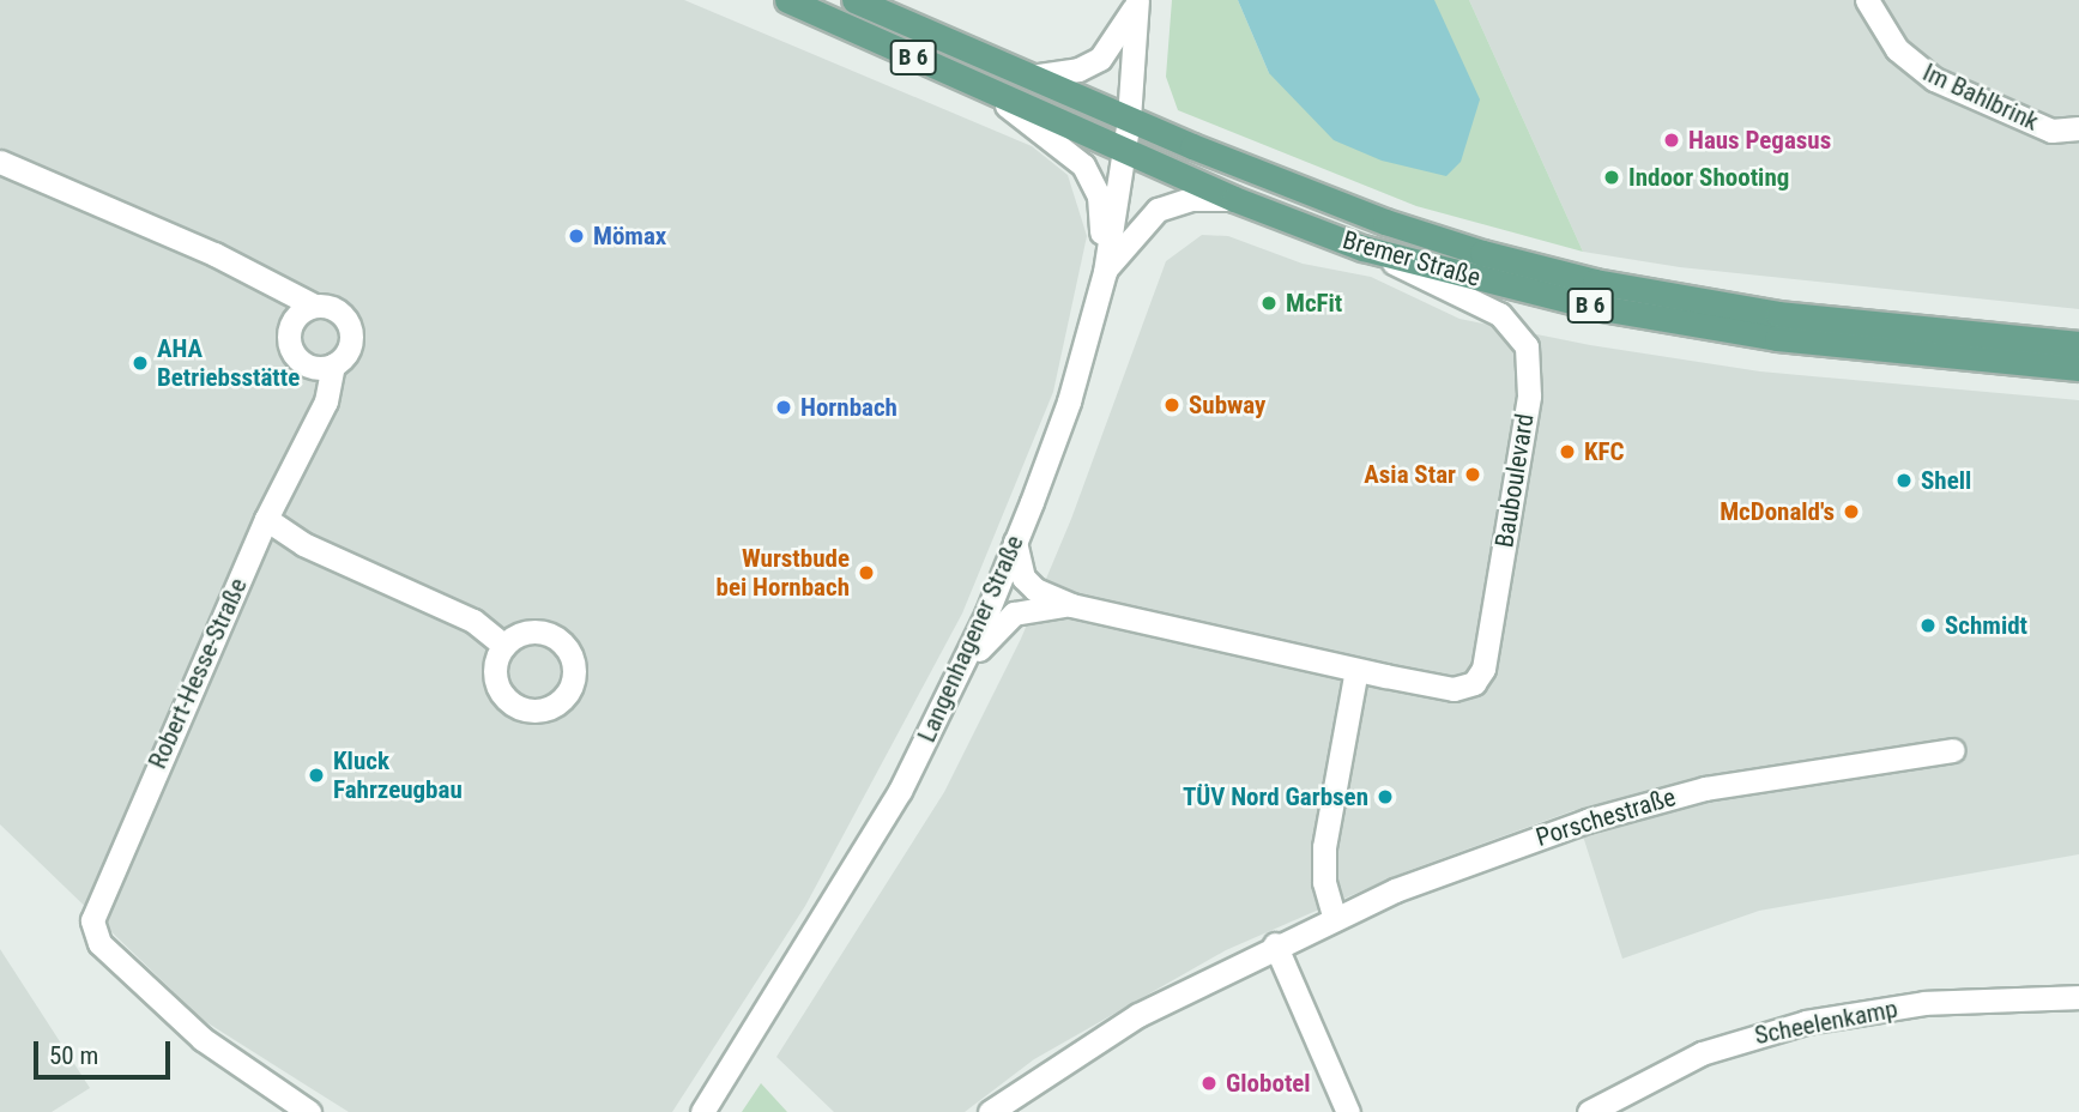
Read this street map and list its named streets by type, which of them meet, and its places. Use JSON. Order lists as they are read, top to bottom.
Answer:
{
  "streets": {
    "main road": ["B 6", "Bremer Straße"],
    "street": [
      "Im Bahlbrink",
      "Bauboulevard",
      "Langenhagener Straße",
      "Robert-Hesse-Straße",
      "Porschestraße",
      "Scheelenkamp"
    ]
  },
  "crossings": [
    ["Bremer Straße", "Bauboulevard"],
    ["Bremer Straße", "Langenhagener Straße"],
    ["Bauboulevard", "Langenhagener Straße"]
  ],
  "places": [
    "Haus Pegasus",
    "Indoor Shooting",
    "Mömax",
    "McFit",
    "AHA Betriebsstätte",
    "Subway",
    "Hornbach",
    "KFC",
    "Asia Star",
    "Shell",
    "McDonald's",
    "Wurstbude bei Hornbach",
    "Schmidt",
    "Kluck Fahrzeugbau",
    "TÜV Nord Garbsen",
    "Globotel"
  ],
  "scale_bar": "50 m"
}
